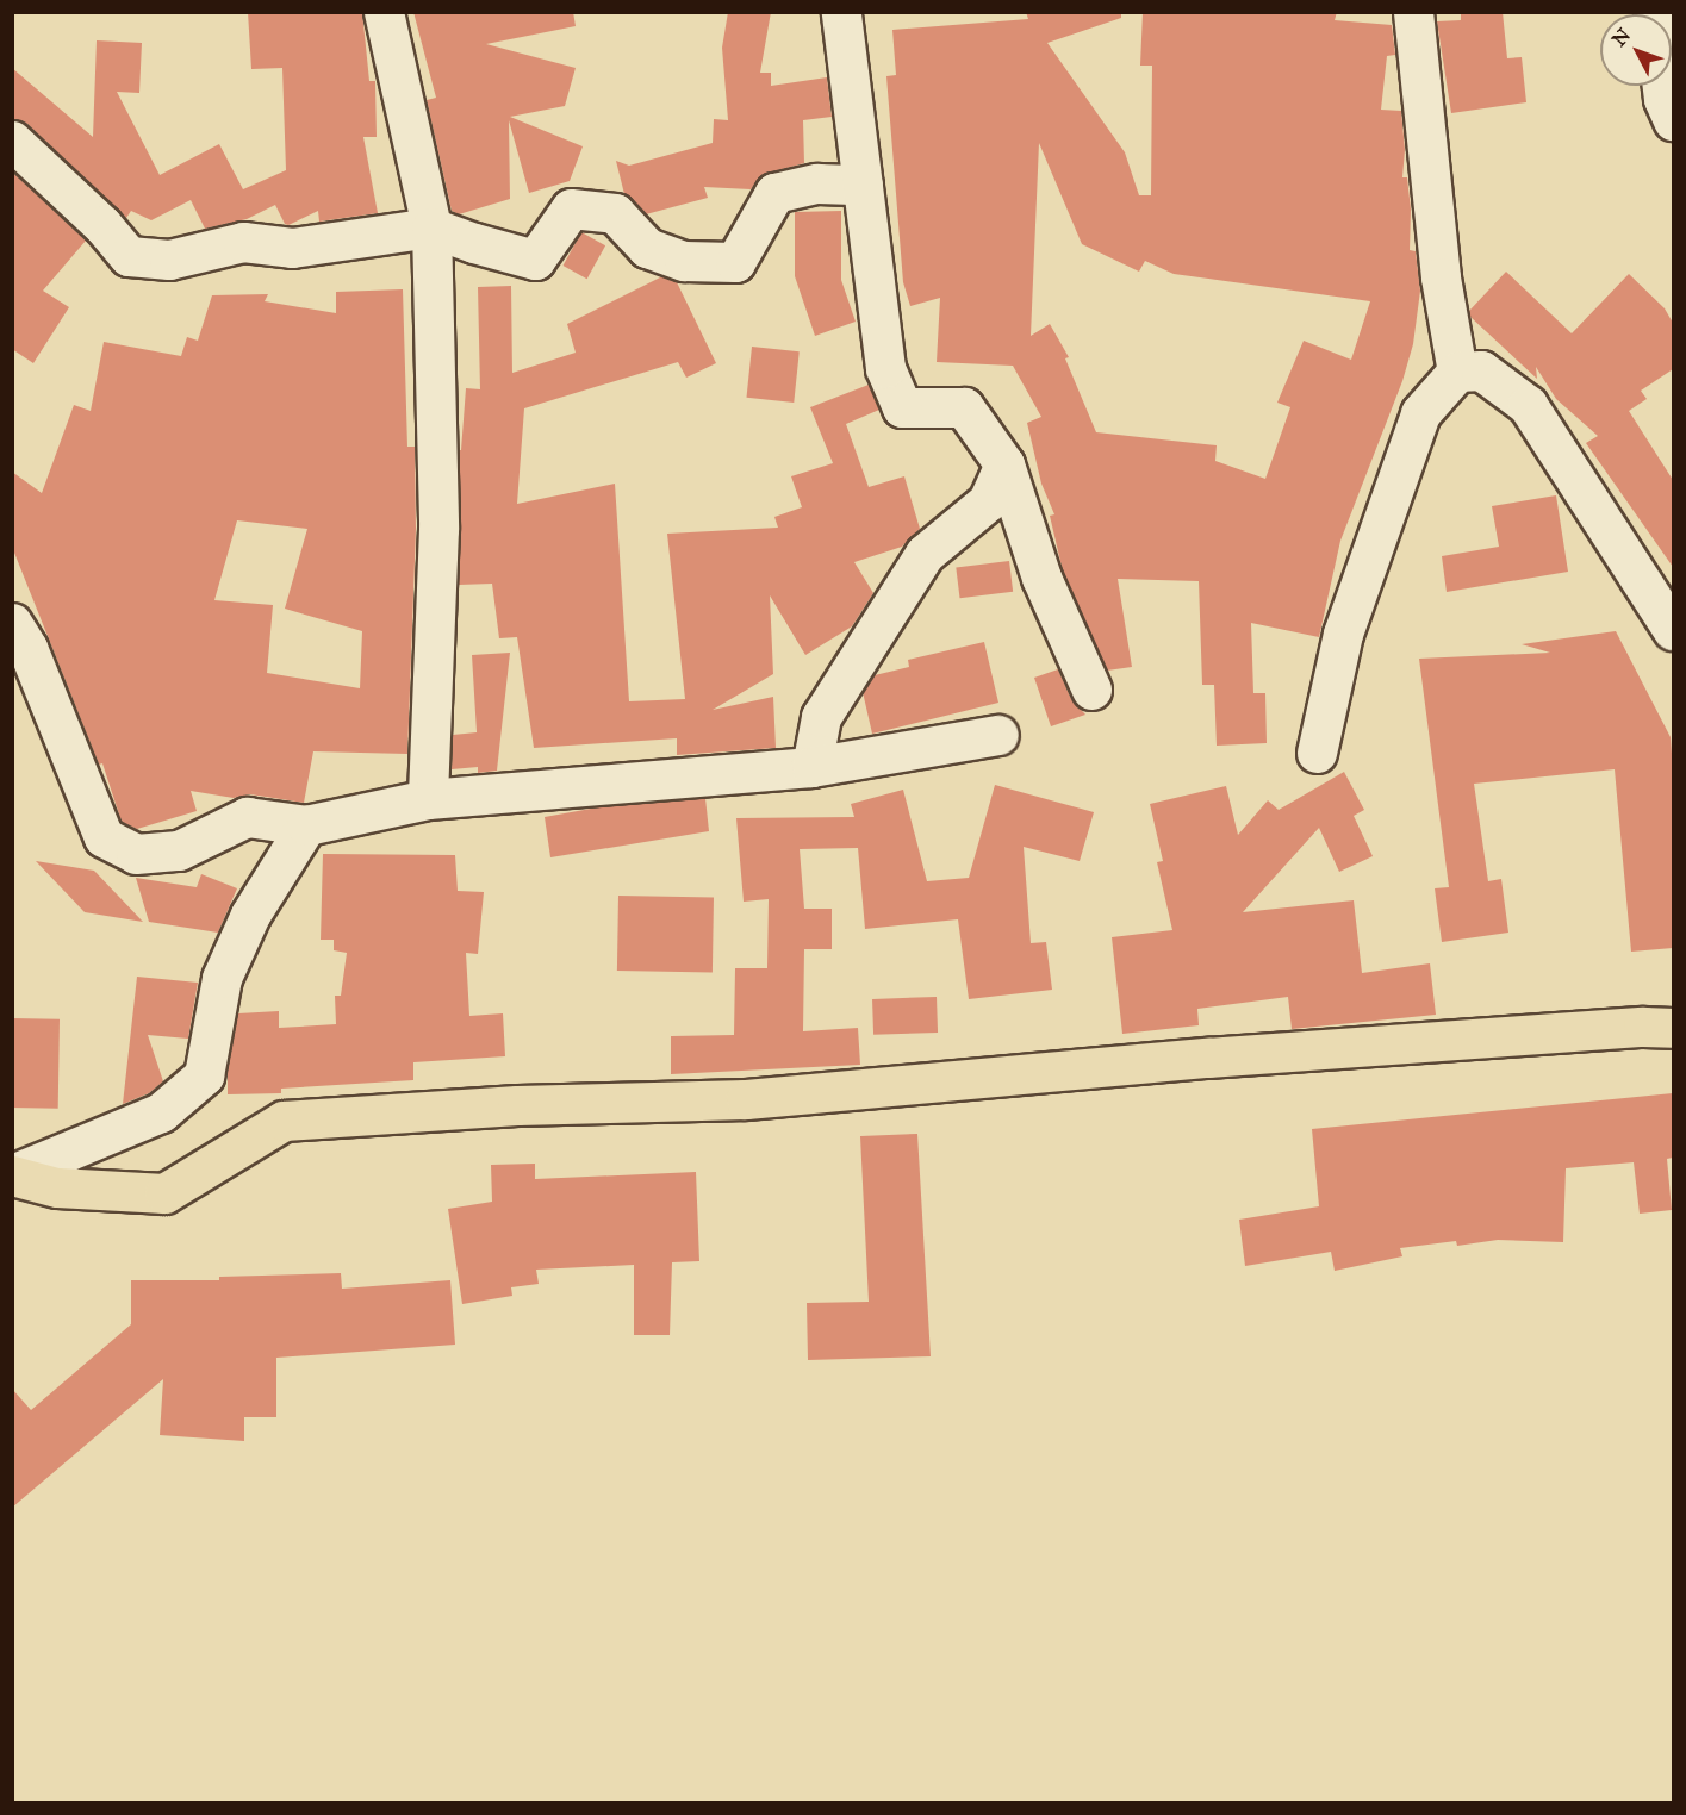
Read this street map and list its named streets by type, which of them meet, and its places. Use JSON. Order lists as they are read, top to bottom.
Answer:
{
  "north": "top left"
}
